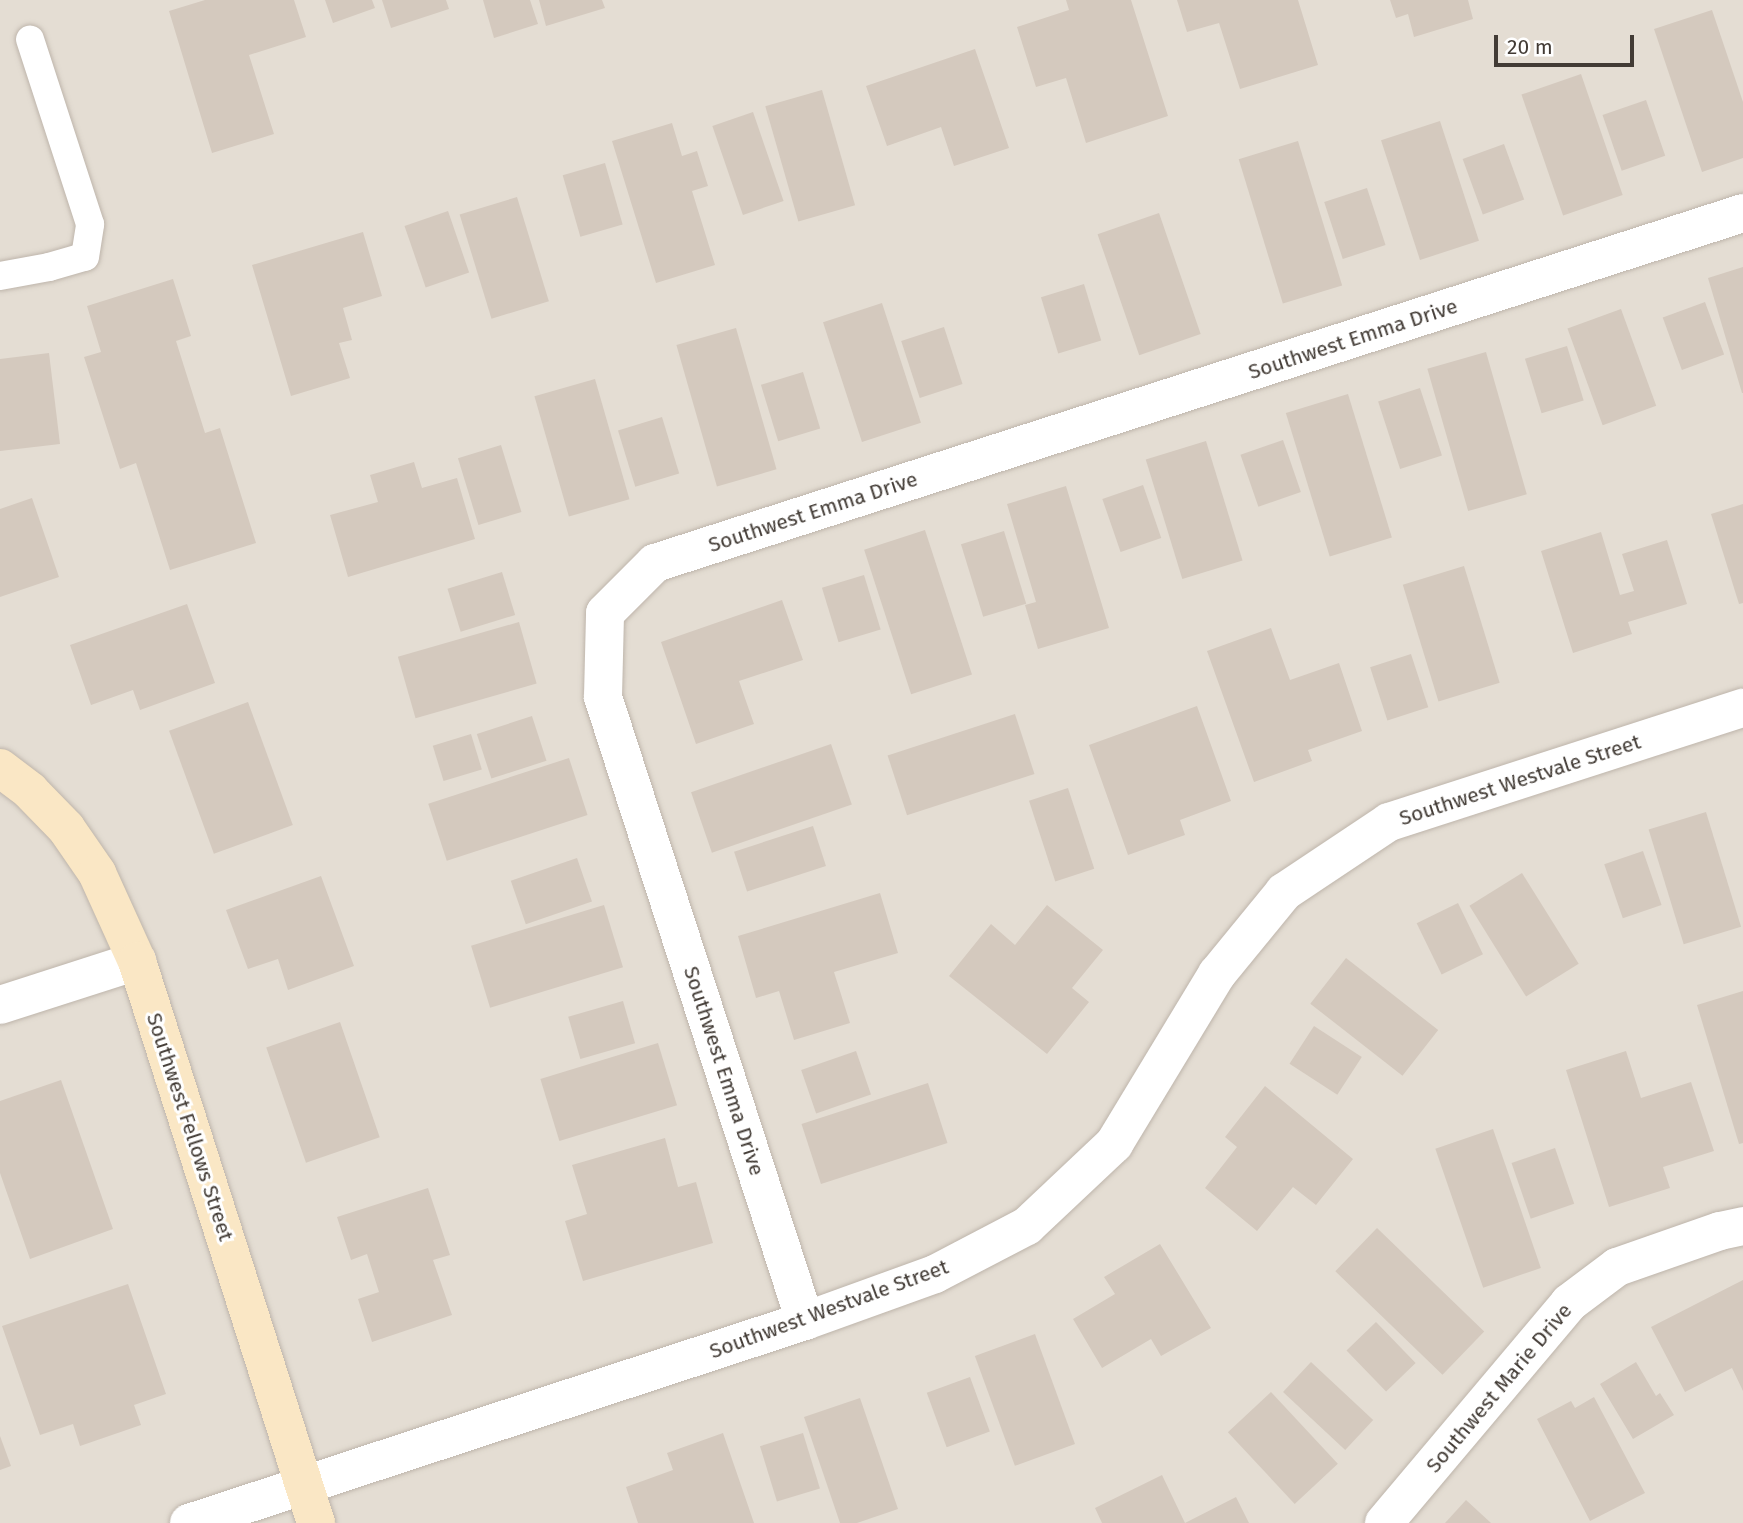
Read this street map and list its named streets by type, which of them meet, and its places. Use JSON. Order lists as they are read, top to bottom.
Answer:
{
  "streets": {
    "street": [
      "Southwest Emma Drive",
      "Southwest Westvale Street",
      "Southwest Fellows Street",
      "Southwest Marie Drive"
    ]
  },
  "crossings": [
    ["Southwest Emma Drive", "Southwest Westvale Street"],
    ["Southwest Westvale Street", "Southwest Fellows Street"]
  ],
  "scale_bar": "20 m"
}
